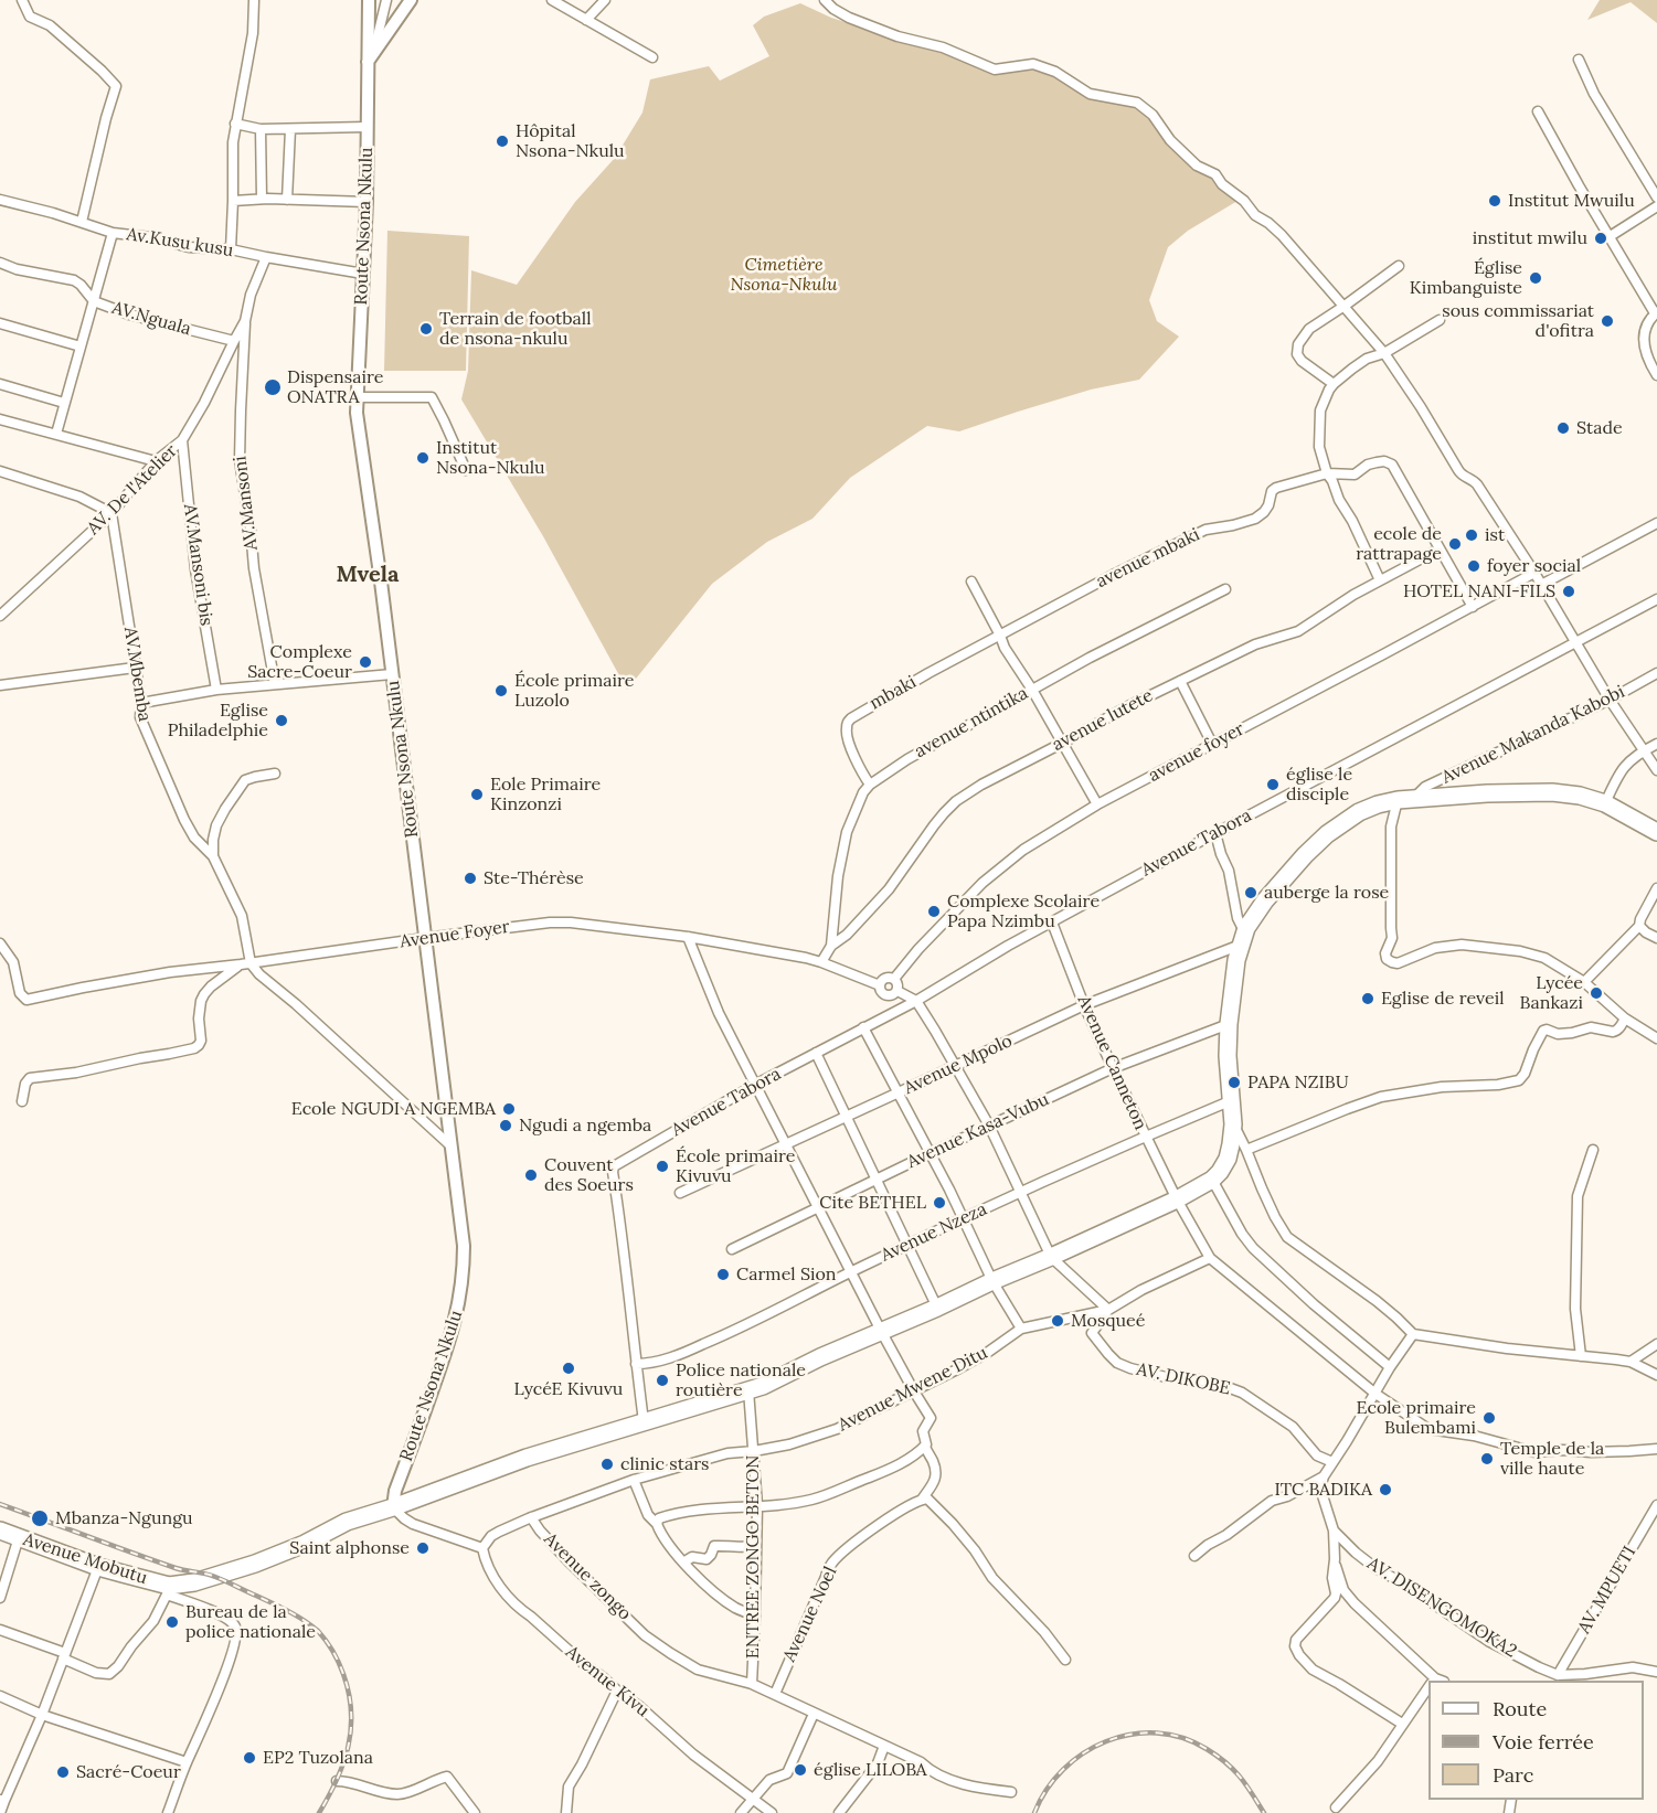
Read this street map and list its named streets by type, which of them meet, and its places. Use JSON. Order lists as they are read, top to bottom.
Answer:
{
  "streets": {
    "highway": ["Avenue Mobutu"],
    "street": [
      "Route Nsona Nkulu",
      "Av.Kusu kusu",
      "AV.Nguala",
      "AV. De l'Atelier",
      "AV.Mansoni",
      "avenue mbaki",
      "AV.Mansoni bis",
      "AV.Mbemba",
      "mbaki",
      "avenue lutete",
      "avenue ntintika",
      "Avenue Makanda Kabobi",
      "avenue foyer",
      "Avenue Tabora",
      "Avenue Foyer",
      "Avenue Canneton",
      "Avenue Mpolo",
      "Avenue Kasa-Vubu",
      "Avenue Nzeza",
      "AV. DIKOBE",
      "Avenue Mwene Ditu",
      "ENTREE ZONGO BETON",
      "Avenue zongo",
      "AV. MPUETI",
      "AV. DISENGOMOKA2",
      "Avenue Noel",
      "Avenue Kivu"
    ]
  },
  "crossings": [
    ["Route Nsona Nkulu", "Av.Kusu kusu"],
    ["Route Nsona Nkulu", "Avenue Foyer"],
    ["AV.Nguala", "AV. De l'Atelier"],
    ["AV. De l'Atelier", "AV.Mansoni"],
    ["AV. De l'Atelier", "AV.Mansoni bis"],
    ["AV. De l'Atelier", "AV.Mbemba"],
    ["avenue mbaki", "mbaki"],
    ["avenue mbaki", "avenue lutete"],
    ["AV.Mbemba", "Avenue Foyer"],
    ["mbaki", "avenue ntintika"],
    ["avenue lutete", "avenue ntintika"],
    ["avenue lutete", "Avenue Foyer"],
    ["avenue foyer", "Avenue Foyer"],
    ["Avenue Tabora", "Avenue Canneton"],
    ["Avenue Tabora", "Avenue Nzeza"],
    ["Avenue Canneton", "Avenue Mpolo"],
    ["Avenue Canneton", "Avenue Kasa-Vubu"],
    ["Avenue Canneton", "Avenue Nzeza"],
    ["Avenue Mwene Ditu", "ENTREE ZONGO BETON"],
    ["Avenue Mwene Ditu", "Avenue zongo"],
    ["Avenue Mwene Ditu", "Avenue Kivu"],
    ["ENTREE ZONGO BETON", "Avenue zongo"],
    ["Avenue zongo", "Avenue Noel"],
    ["AV. MPUETI", "AV. DISENGOMOKA2"]
  ],
  "districts": ["Mvela"],
  "parks": ["Cimetière Nsona-Nkulu"],
  "places": [
    "Hôpital Nsona-Nkulu",
    "Institut Mwuilu",
    "institut mwilu",
    "Église Kimbanguiste",
    "sous commissariat d'ofitra",
    "Terrain de football de nsona-nkulu",
    "Dispensaire ONATRA",
    "Stade",
    "Institut Nsona-Nkulu",
    "ist",
    "ecole de rattrapage",
    "foyer social",
    "HOTEL NANI-FILS",
    "Complexe Sacre-Coeur",
    "École primaire Luzolo",
    "Eglise Philadelphie",
    "église le disciple",
    "Eole Primaire Kinzonzi",
    "Ste-Thérèse",
    "auberge la rose",
    "Complexe Scolaire Papa Nzimbu",
    "Lycée Bankazi",
    "Eglise de reveil",
    "PAPA NZIBU",
    "Ecole NGUDI A NGEMBA",
    "Ngudi a ngemba",
    "École primaire Kivuvu",
    "Couvent des Soeurs",
    "Cite BETHEL",
    "Carmel Sion",
    "Mosqueé",
    "LycéE Kivuvu",
    "Police nationale routière",
    "Ecole primaire Bulembami",
    "Temple de la ville haute",
    "clinic stars",
    "ITC BADIKA",
    "Mbanza-Ngungu",
    "Saint alphonse",
    "Bureau de la police nationale",
    "EP2 Tuzolana",
    "église LILOBA",
    "Sacré-Coeur"
  ],
  "legend": ["Route", "Voie ferrée", "Parc"]
}
